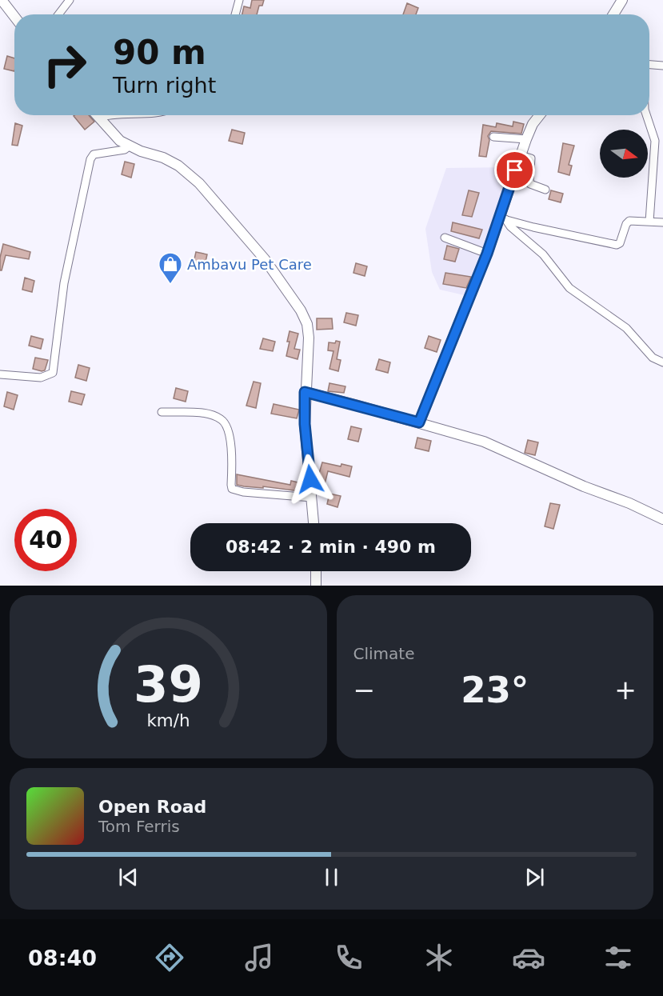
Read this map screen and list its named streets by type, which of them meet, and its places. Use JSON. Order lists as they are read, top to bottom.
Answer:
{
  "places": {
    "shop": ["Ambavu Pet Care"]
  },
  "north": "right",
  "page": {
    "turn": ["90 m", "Turn right"],
    "limit": "40",
    "trip": "08:42 · 2 min · 490 m",
    "tile": "Climate",
    "heat": ["−", "23°", "+"],
    "song": ["Open Road", "Tom Ferris"],
    "tabs": "08:40",
    "gauge": ["39", "km/h"]
  }
}
